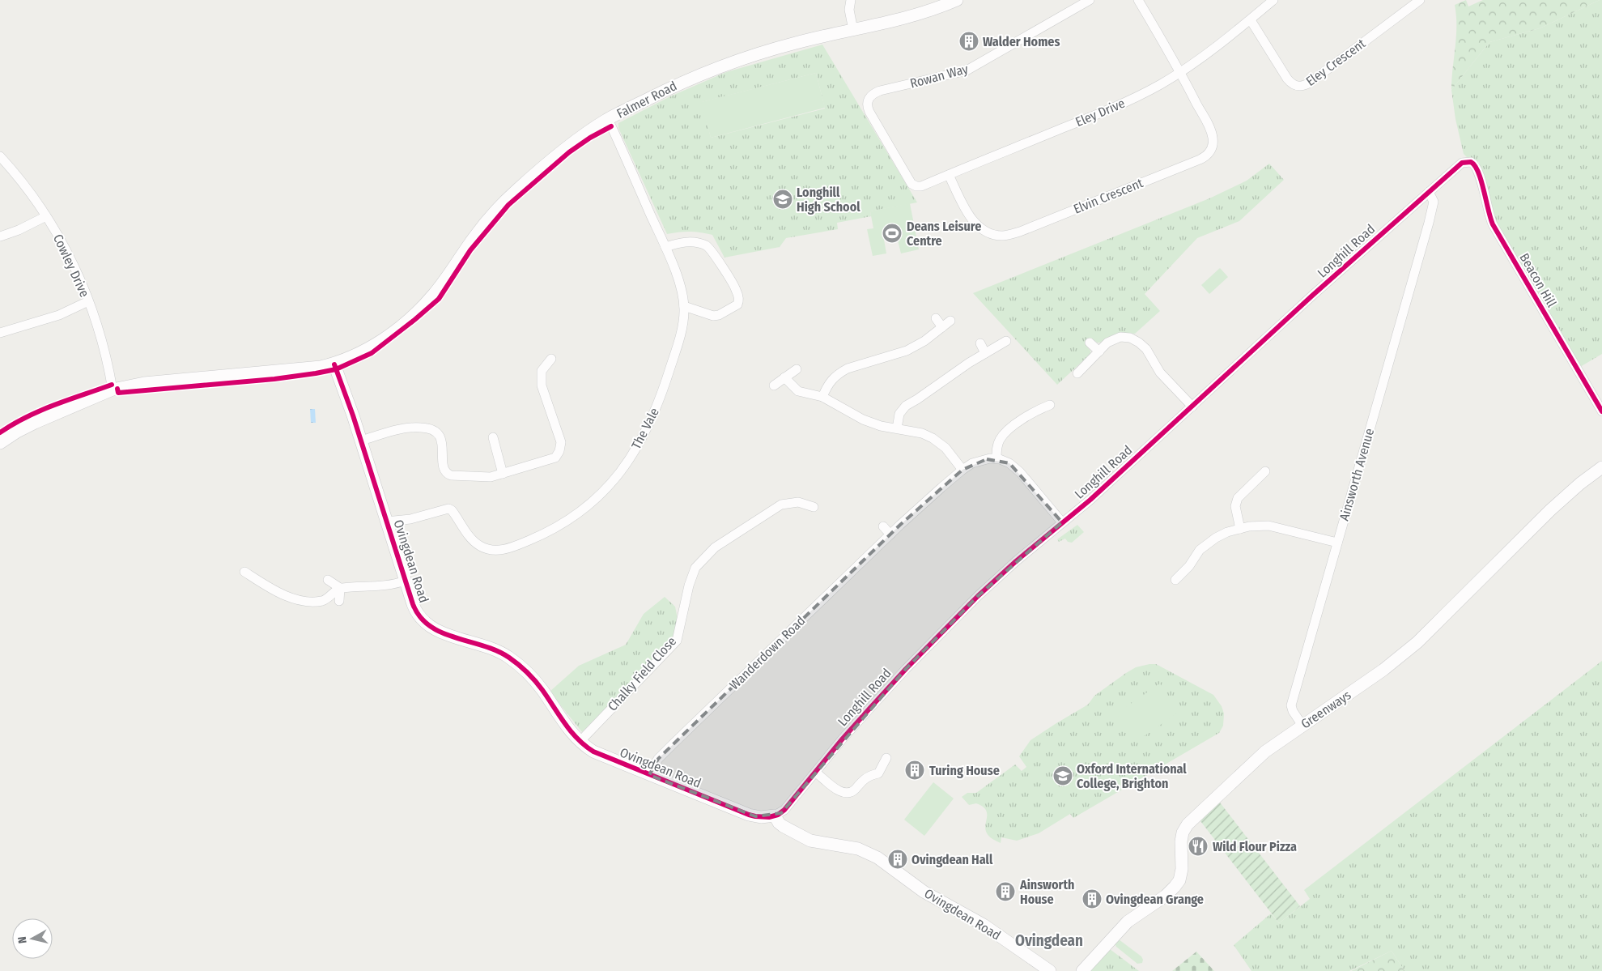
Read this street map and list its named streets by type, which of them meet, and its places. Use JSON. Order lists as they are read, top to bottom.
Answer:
{
  "streets": {
    "street": [
      "Eley Crescent",
      "Rowan Way",
      "Falmer Road",
      "Eley Drive",
      "Elvin Crescent",
      "Longhill Road",
      "Cowley Drive",
      "Beacon Hill",
      "The Vale",
      "Ainsworth Avenue",
      "Ovingdean Road",
      "Wanderdown Road",
      "Chalky Field Close",
      "Greenways"
    ]
  },
  "crossings": [
    ["Eley Crescent", "Eley Drive"],
    ["Rowan Way", "Eley Drive"],
    ["Falmer Road", "Cowley Drive"],
    ["Falmer Road", "The Vale"],
    ["Falmer Road", "Ovingdean Road"],
    ["Eley Drive", "Elvin Crescent"],
    ["Longhill Road", "Beacon Hill"],
    ["Longhill Road", "Ainsworth Avenue"],
    ["Longhill Road", "Ovingdean Road"],
    ["The Vale", "Ovingdean Road"],
    ["Ainsworth Avenue", "Greenways"],
    ["Ovingdean Road", "Wanderdown Road"],
    ["Ovingdean Road", "Chalky Field Close"]
  ],
  "districts": ["Ovingdean"],
  "places": {
    "building": [
      "Walder Homes",
      "Turing House",
      "Ovingdean Hall",
      "Ainsworth House",
      "Ovingdean Grange"
    ],
    "school or university": ["Longhill High School", "Oxford International College, Brighton"],
    "sports": ["Deans Leisure Centre"],
    "restaurant": ["Wild Flour Pizza"]
  },
  "north": "left"
}
